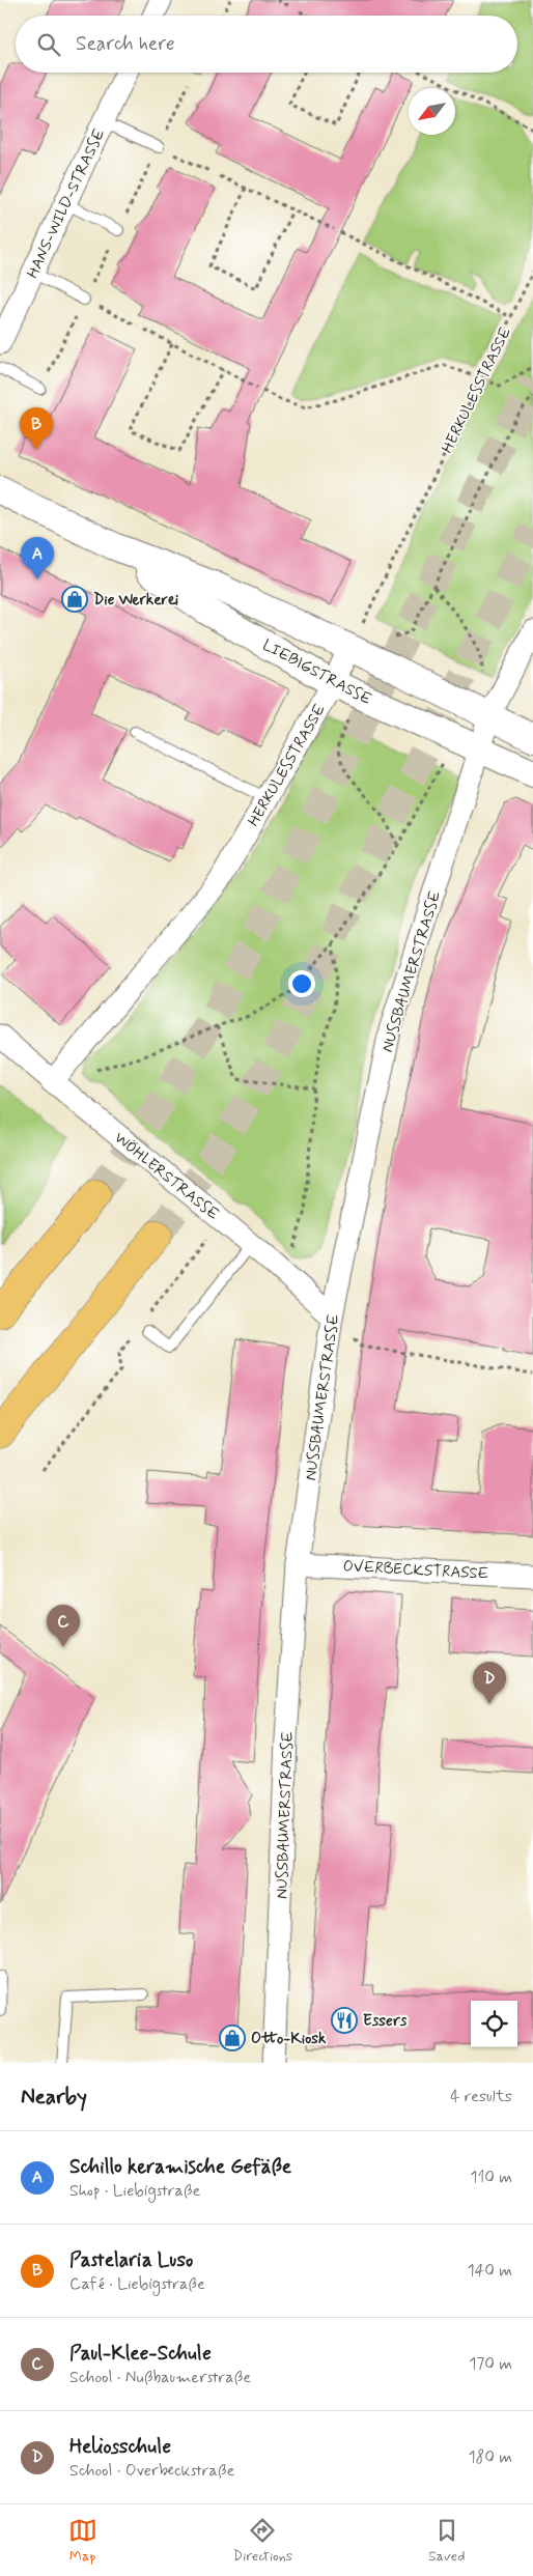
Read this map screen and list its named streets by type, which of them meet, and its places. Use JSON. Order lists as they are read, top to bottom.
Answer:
{
  "streets": {
    "street": [
      "HANS-WILD-STRASSE",
      "HERKULESSTRASSE",
      "LIEBIGSTRASSE",
      "NUSSBAUMERSTRASSE",
      "WÖHLERSTRASSE",
      "OVERBECKSTRASSE"
    ]
  },
  "crossings": [
    ["HERKULESSTRASSE", "LIEBIGSTRASSE"],
    ["HERKULESSTRASSE", "WÖHLERSTRASSE"],
    ["LIEBIGSTRASSE", "NUSSBAUMERSTRASSE"],
    ["NUSSBAUMERSTRASSE", "WÖHLERSTRASSE"],
    ["NUSSBAUMERSTRASSE", "OVERBECKSTRASSE"]
  ],
  "places": {
    "shop": ["Die Werkerei", "Otto-Kiosk"],
    "restaurant": ["Essers"]
  },
  "north": "bottom left",
  "page": {
    "search": "Search here",
    "pins": [
      "B",
      "A",
      "C",
      "D"
    ],
    "heading": ["Nearby", "4 results"],
    "list": [
      {
        "mark": "A",
        "name": "Schillo keramische Gefäße",
        "note": "Shop · Liebigstraße",
        "value": "110 m"
      },
      {
        "mark": "B",
        "name": "Pastelaria Luso",
        "note": "Café · Liebigstraße",
        "value": "140 m"
      },
      {
        "mark": "C",
        "name": "Paul-Klee-Schule",
        "note": "School · Nußbaumerstraße",
        "value": "170 m"
      },
      {
        "mark": "D",
        "name": "Heliosschule",
        "note": "School · Overbeckstraße",
        "value": "180 m"
      }
    ],
    "nav": ["Map", "Directions", "Saved"]
  }
}
